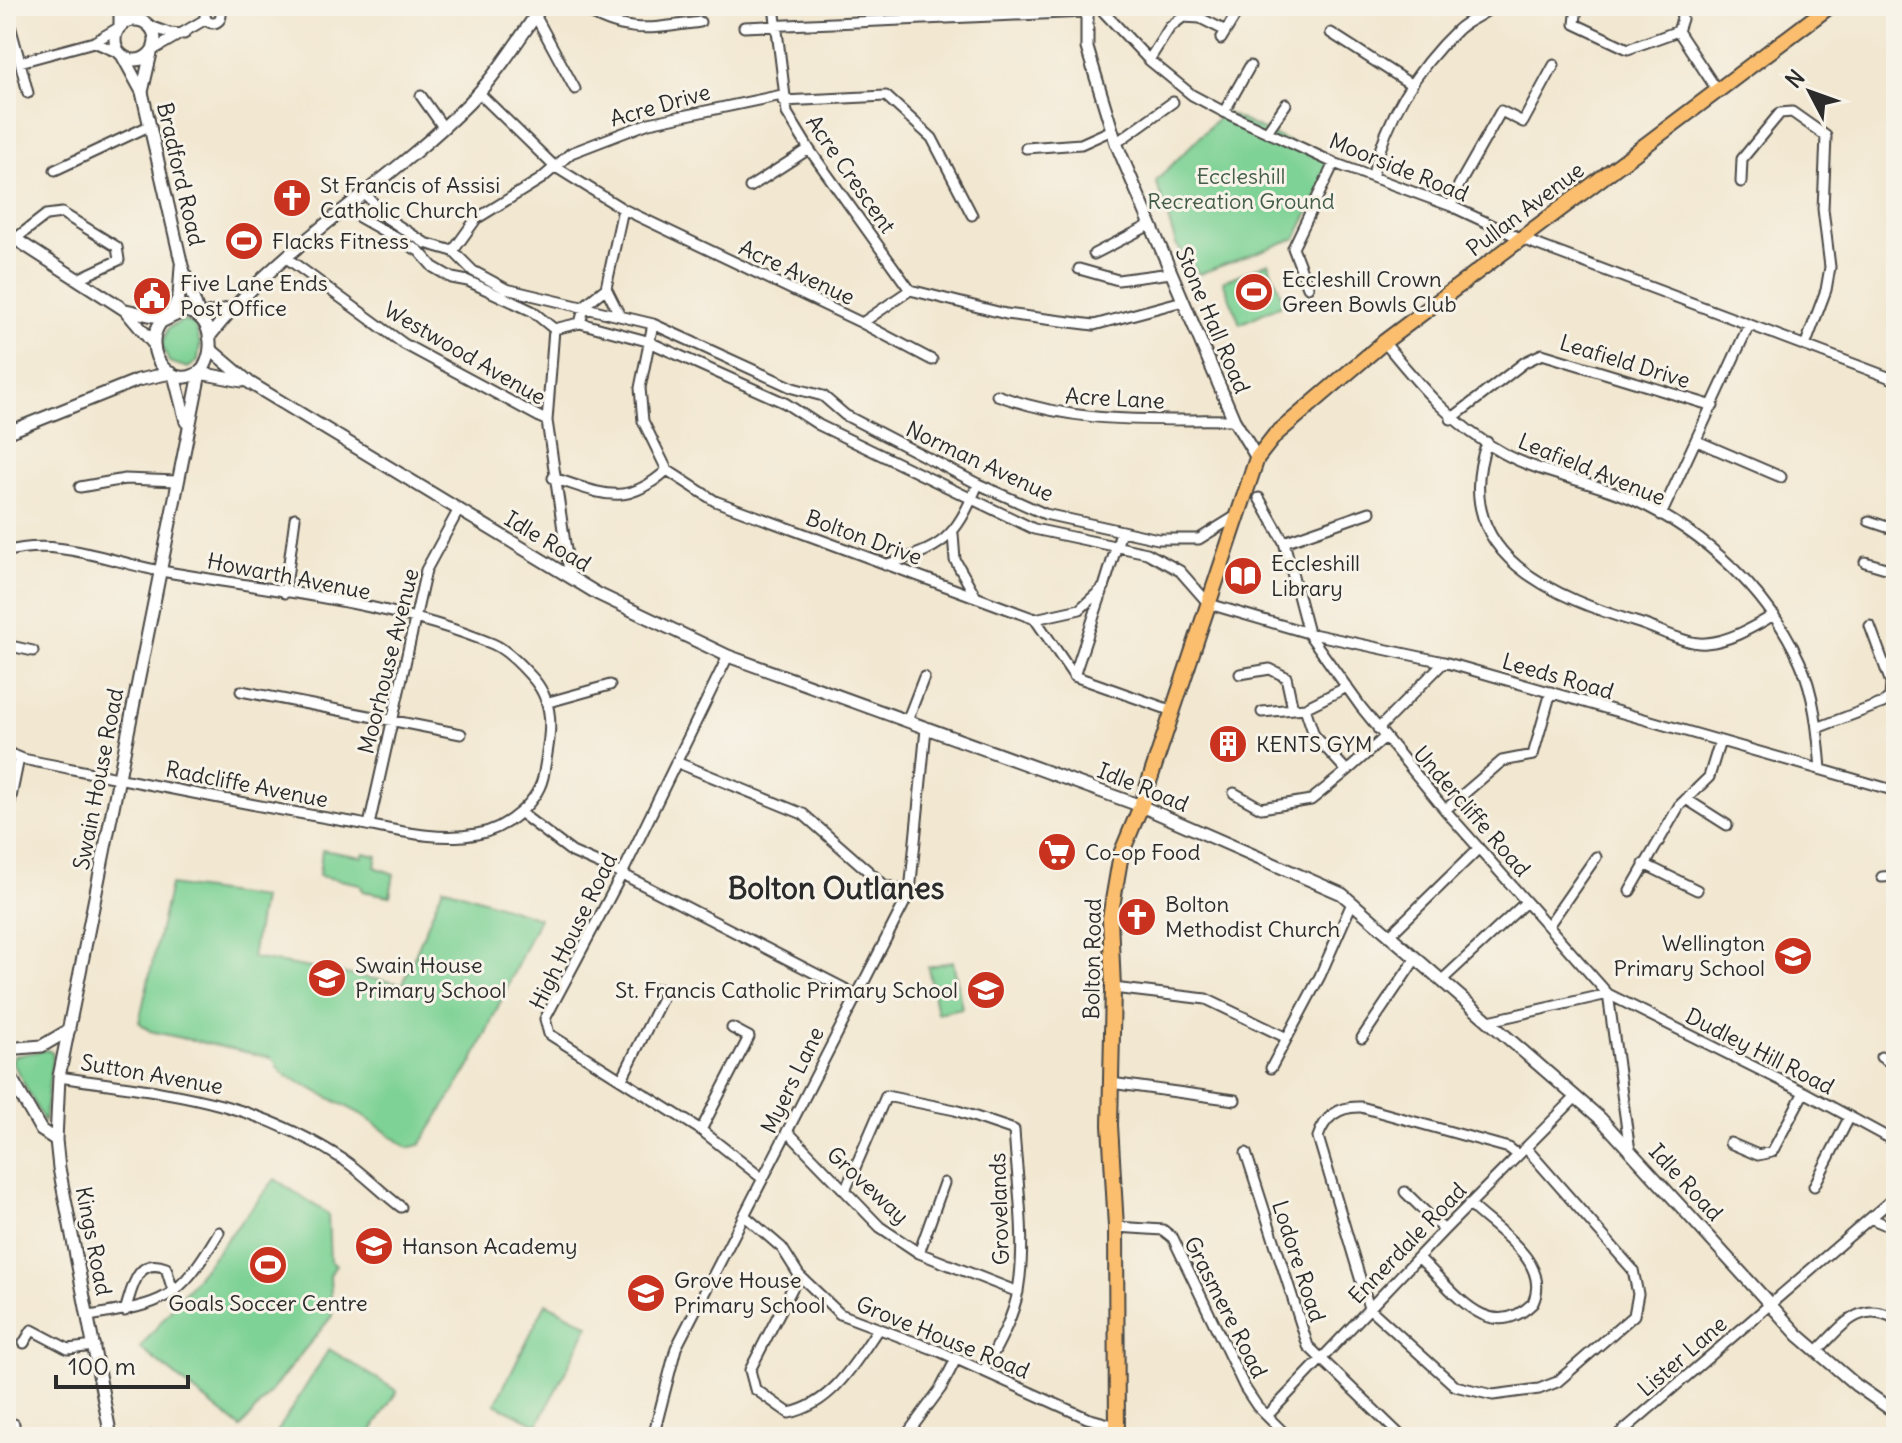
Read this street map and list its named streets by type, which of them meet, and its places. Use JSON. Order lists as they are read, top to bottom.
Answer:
{
  "streets": {
    "main road": ["Pullan Avenue", "Bolton Road"],
    "street": [
      "Acre Drive",
      "Moorside Road",
      "Bradford Road",
      "Acre Crescent",
      "Acre Avenue",
      "Stone Hall Road",
      "Westwood Avenue",
      "Leafield Drive",
      "Acre Lane",
      "Norman Avenue",
      "Leafield Avenue",
      "Bolton Drive",
      "Idle Road",
      "Howarth Avenue",
      "Moorhouse Avenue",
      "Leeds Road",
      "Swain House Road",
      "Radcliffe Avenue",
      "Undercliffe Road",
      "High House Road",
      "Dudley Hill Road",
      "Sutton Avenue",
      "Myers Lane",
      "Groveway",
      "Grovelands",
      "Kings Road",
      "Ennerdale Road",
      "Lodore Road",
      "Grasmere Road",
      "Grove House Road",
      "Lister Lane"
    ]
  },
  "crossings": [
    ["Acre Drive", "Acre Crescent"],
    ["Acre Drive", "Acre Avenue"],
    ["Acre Drive", "Norman Avenue"],
    ["Moorside Road", "Pullan Avenue"],
    ["Bradford Road", "Idle Road"],
    ["Bradford Road", "Swain House Road"],
    ["Acre Crescent", "Acre Avenue"],
    ["Pullan Avenue", "Stone Hall Road"],
    ["Pullan Avenue", "Leafield Avenue"],
    ["Pullan Avenue", "Bolton Road"],
    ["Acre Avenue", "Norman Avenue"],
    ["Stone Hall Road", "Acre Lane"],
    ["Stone Hall Road", "Bolton Road"],
    ["Leafield Drive", "Leafield Avenue"],
    ["Norman Avenue", "Leeds Road"],
    ["Norman Avenue", "Bolton Road"],
    ["Leafield Avenue", "Leeds Road"],
    ["Idle Road", "Moorhouse Avenue"],
    ["Idle Road", "Swain House Road"],
    ["Idle Road", "High House Road"],
    ["Idle Road", "Bolton Road"],
    ["Idle Road", "Myers Lane"],
    ["Idle Road", "Ennerdale Road"],
    ["Idle Road", "Lister Lane"],
    ["Howarth Avenue", "Moorhouse Avenue"],
    ["Howarth Avenue", "Swain House Road"],
    ["Moorhouse Avenue", "Radcliffe Avenue"],
    ["Leeds Road", "Undercliffe Road"],
    ["Leeds Road", "Bolton Road"],
    ["Swain House Road", "Radcliffe Avenue"],
    ["Swain House Road", "Sutton Avenue"],
    ["Swain House Road", "Kings Road"],
    ["Undercliffe Road", "Dudley Hill Road"],
    ["High House Road", "Myers Lane"],
    ["Bolton Road", "Grasmere Road"],
    ["Bolton Road", "Grove House Road"],
    ["Myers Lane", "Groveway"],
    ["Myers Lane", "Grove House Road"],
    ["Groveway", "Grovelands"],
    ["Grovelands", "Grove House Road"],
    ["Ennerdale Road", "Lodore Road"],
    ["Ennerdale Road", "Grasmere Road"]
  ],
  "districts": ["Bolton Outlanes"],
  "parks": ["Eccleshill Recreation Ground"],
  "places": {
    "church": ["St Francis of Assisi Catholic Church", "Bolton Methodist Church"],
    "sports": ["Flacks Fitness", "Eccleshill Crown Green Bowls Club", "Goals Soccer Centre"],
    "public building": ["Five Lane Ends Post Office"],
    "library": ["Eccleshill Library"],
    "building": ["KENTS GYM"],
    "supermarket": ["Co-op Food"],
    "school or university": [
      "Wellington Primary School",
      "Swain House Primary School",
      "St. Francis Catholic Primary School",
      "Hanson Academy",
      "Grove House Primary School"
    ]
  },
  "scale_bar": "100 m",
  "north": "top left"
}
